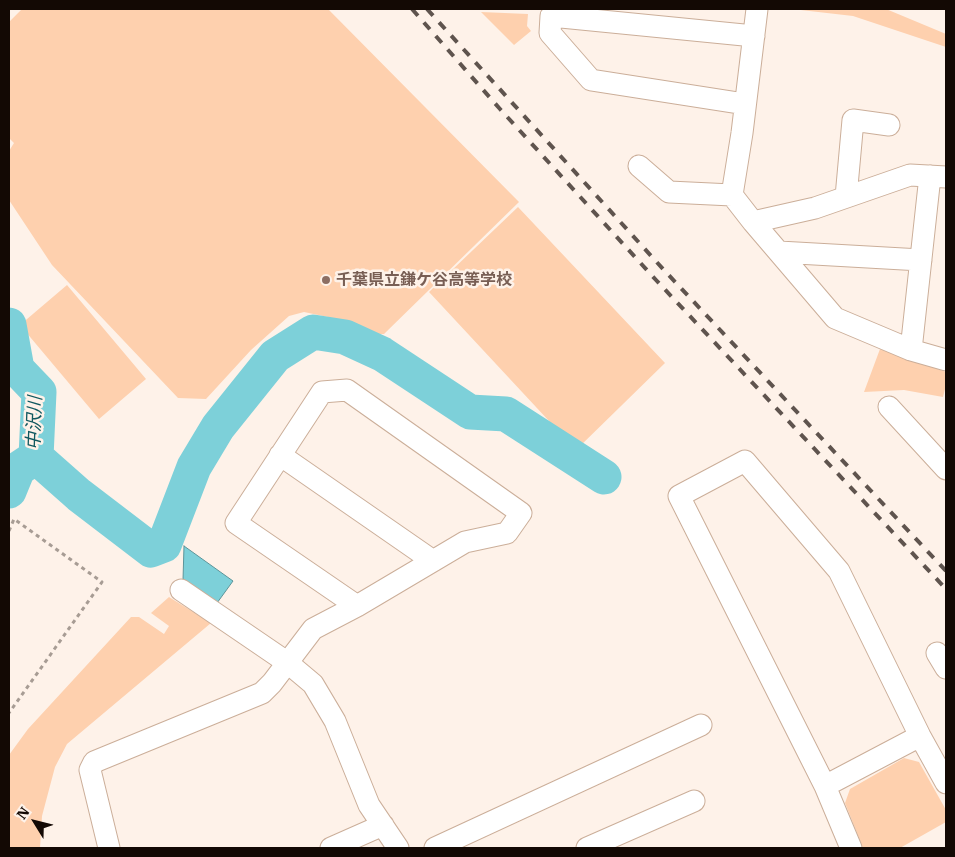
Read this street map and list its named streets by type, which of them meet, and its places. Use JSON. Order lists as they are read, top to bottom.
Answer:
{
  "water": ["中沢川"],
  "places": ["千葉県立鎌ケ谷高等学校"],
  "north": "top left"
}
